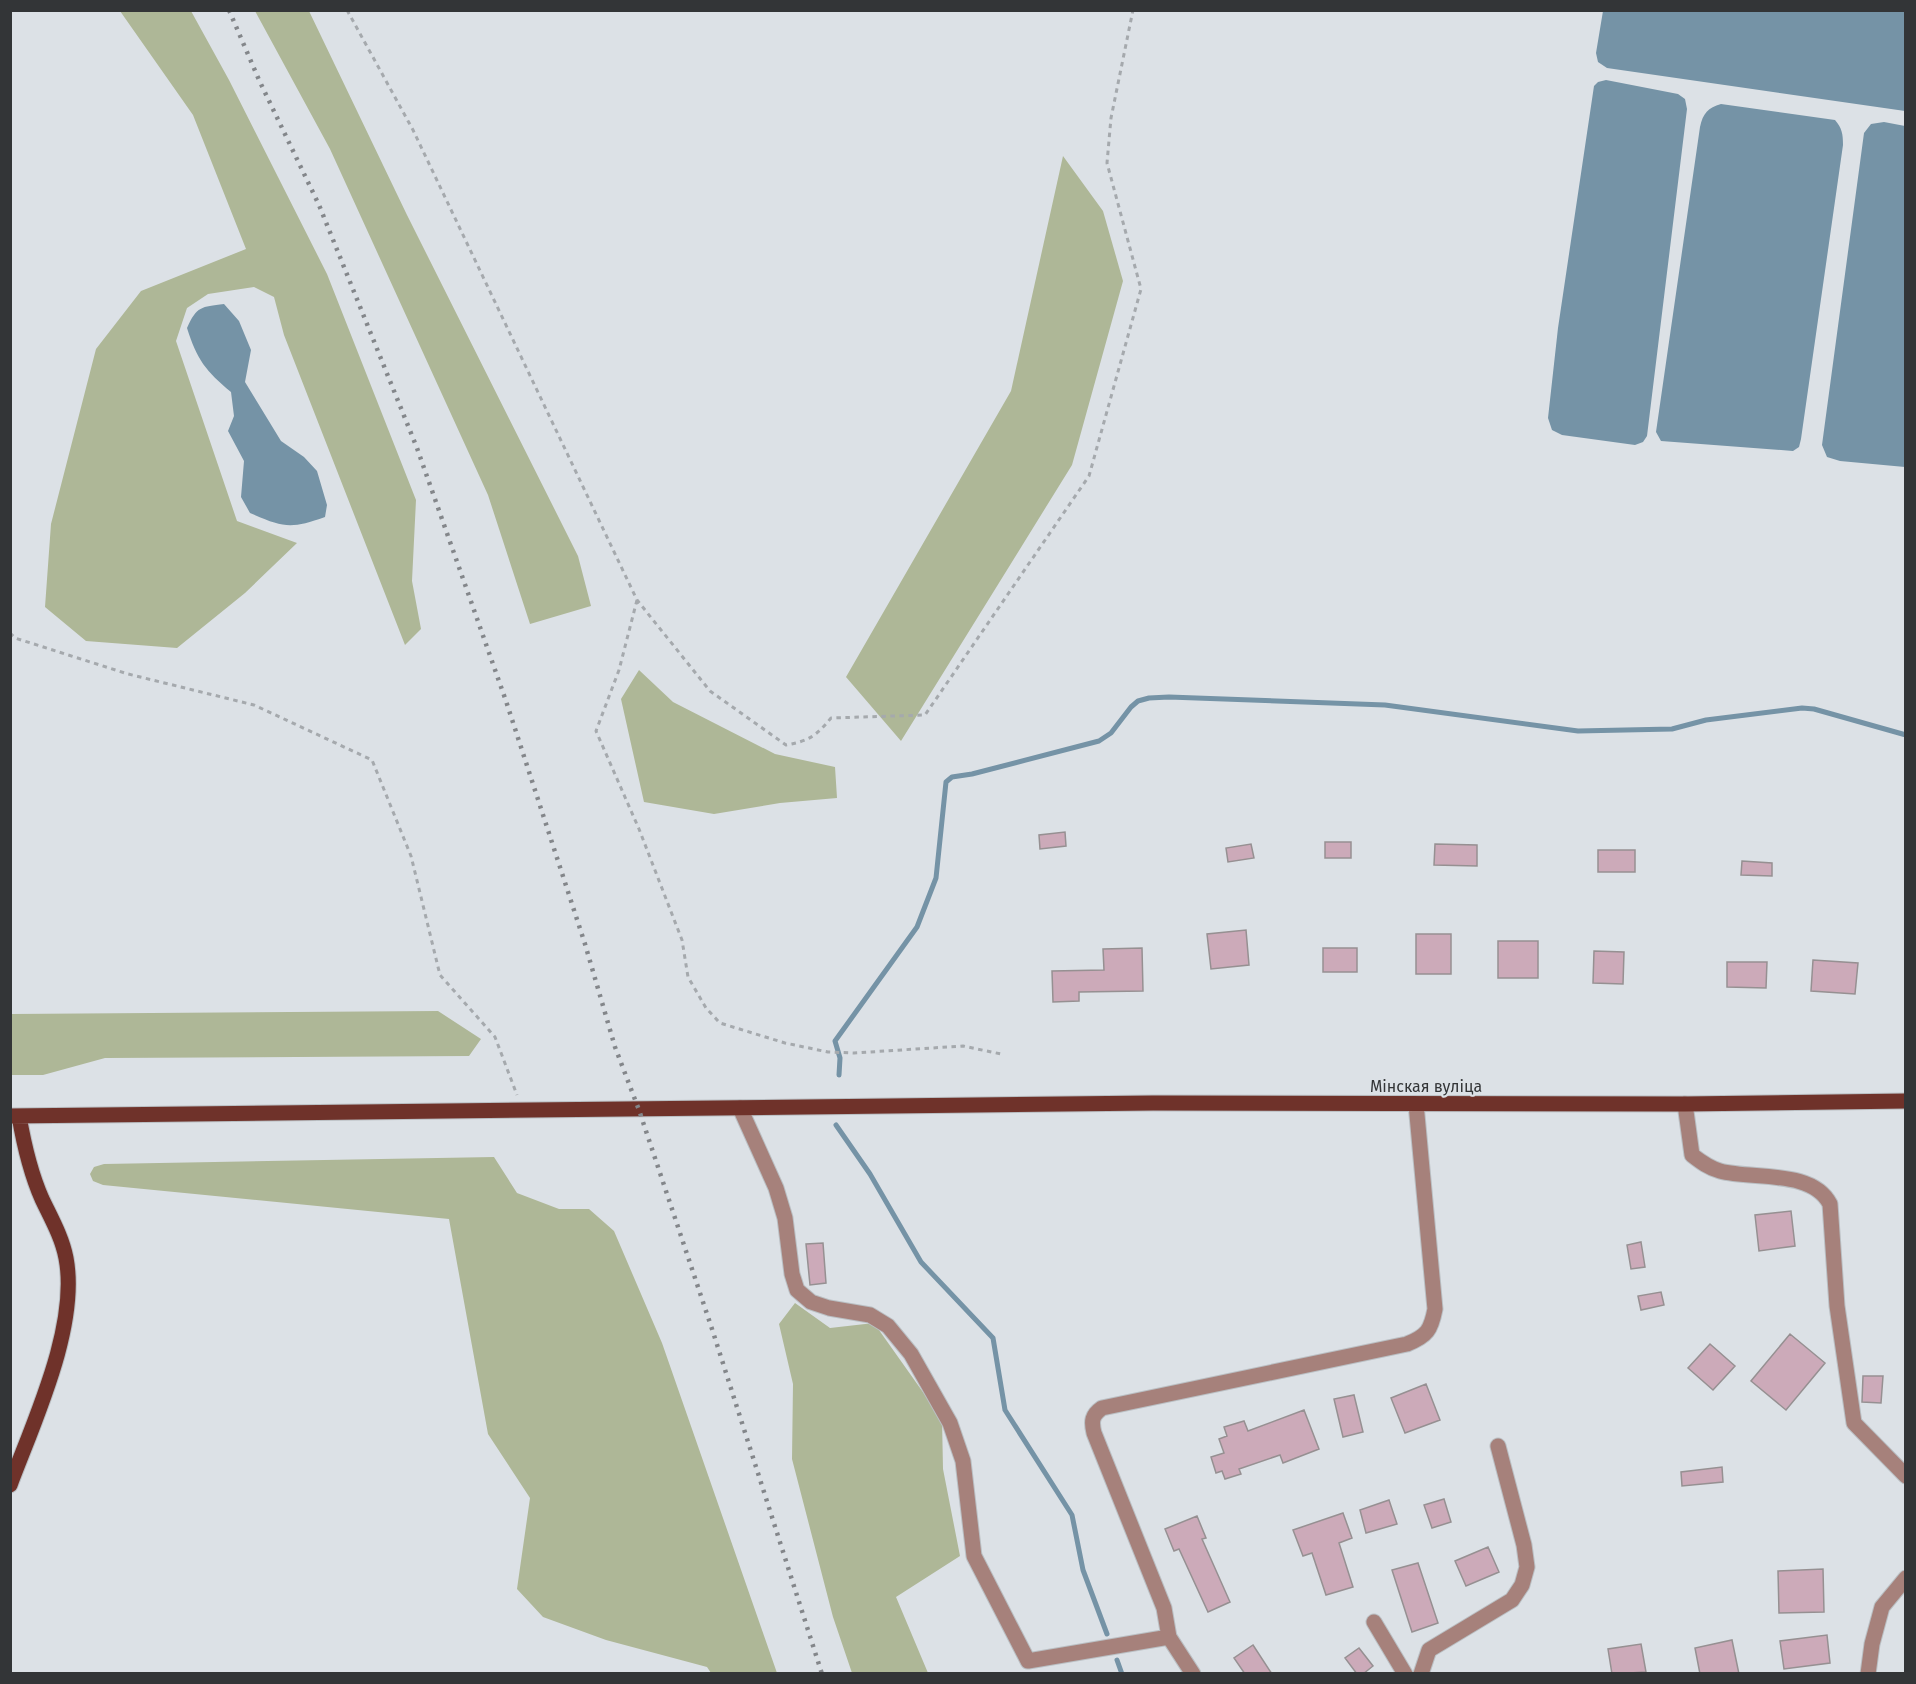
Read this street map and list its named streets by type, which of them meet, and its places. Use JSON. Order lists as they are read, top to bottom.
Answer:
{
  "streets": {
    "main road": ["Мінская вуліца"]
  }
}
